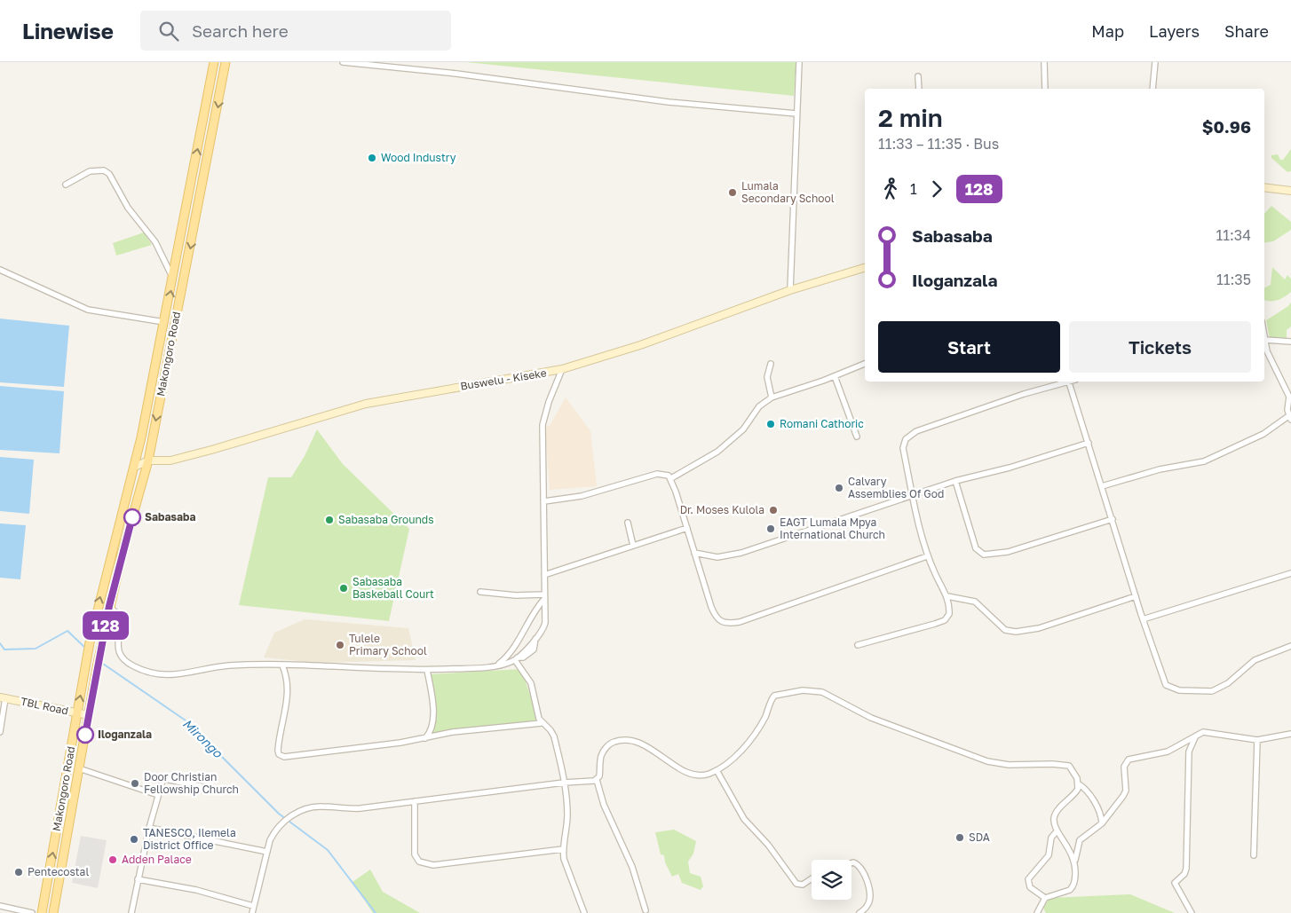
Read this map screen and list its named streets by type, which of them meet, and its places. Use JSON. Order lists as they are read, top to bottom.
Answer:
{
  "streets": {
    "main road": ["Makongoro Road", "Buswelu - Kiseke", "TBL Road"]
  },
  "crossings": [
    ["Makongoro Road", "Buswelu - Kiseke"],
    ["Makongoro Road", "TBL Road"]
  ],
  "water": ["Mirongo"],
  "places": [
    "Wood Industry",
    "Lumala Secondary School",
    "Romani Cathoric",
    "Calvary Assemblies Of God",
    "Dr. Moses Kulola",
    "Sabasaba",
    "Sabasaba Grounds",
    "EAGT Lumala Mpya International Church",
    "Sabasaba Baskeball Court",
    "Tulele Primary School",
    "Iloganzala",
    "Door Christian Fellowship Church",
    "SDA",
    "TANESCO, Ilemela District Office",
    "Adden Palace",
    "Pentecostal"
  ],
  "lines": ["bus line 128"],
  "page": {
    "header": "Linewise",
    "search": "Search here",
    "nav": ["Map", "Layers", "Share"],
    "on_map": "128",
    "heading": ["2 min", "11:33 – 11:35 · Bus", "$0.96"],
    "legs": ["1", "128"],
    "list": [
      {
        "name": "Sabasaba",
        "value": "11:34"
      },
      {
        "name": "Iloganzala",
        "value": "11:35"
      }
    ],
    "buttons": ["Start", "Tickets"]
  }
}
